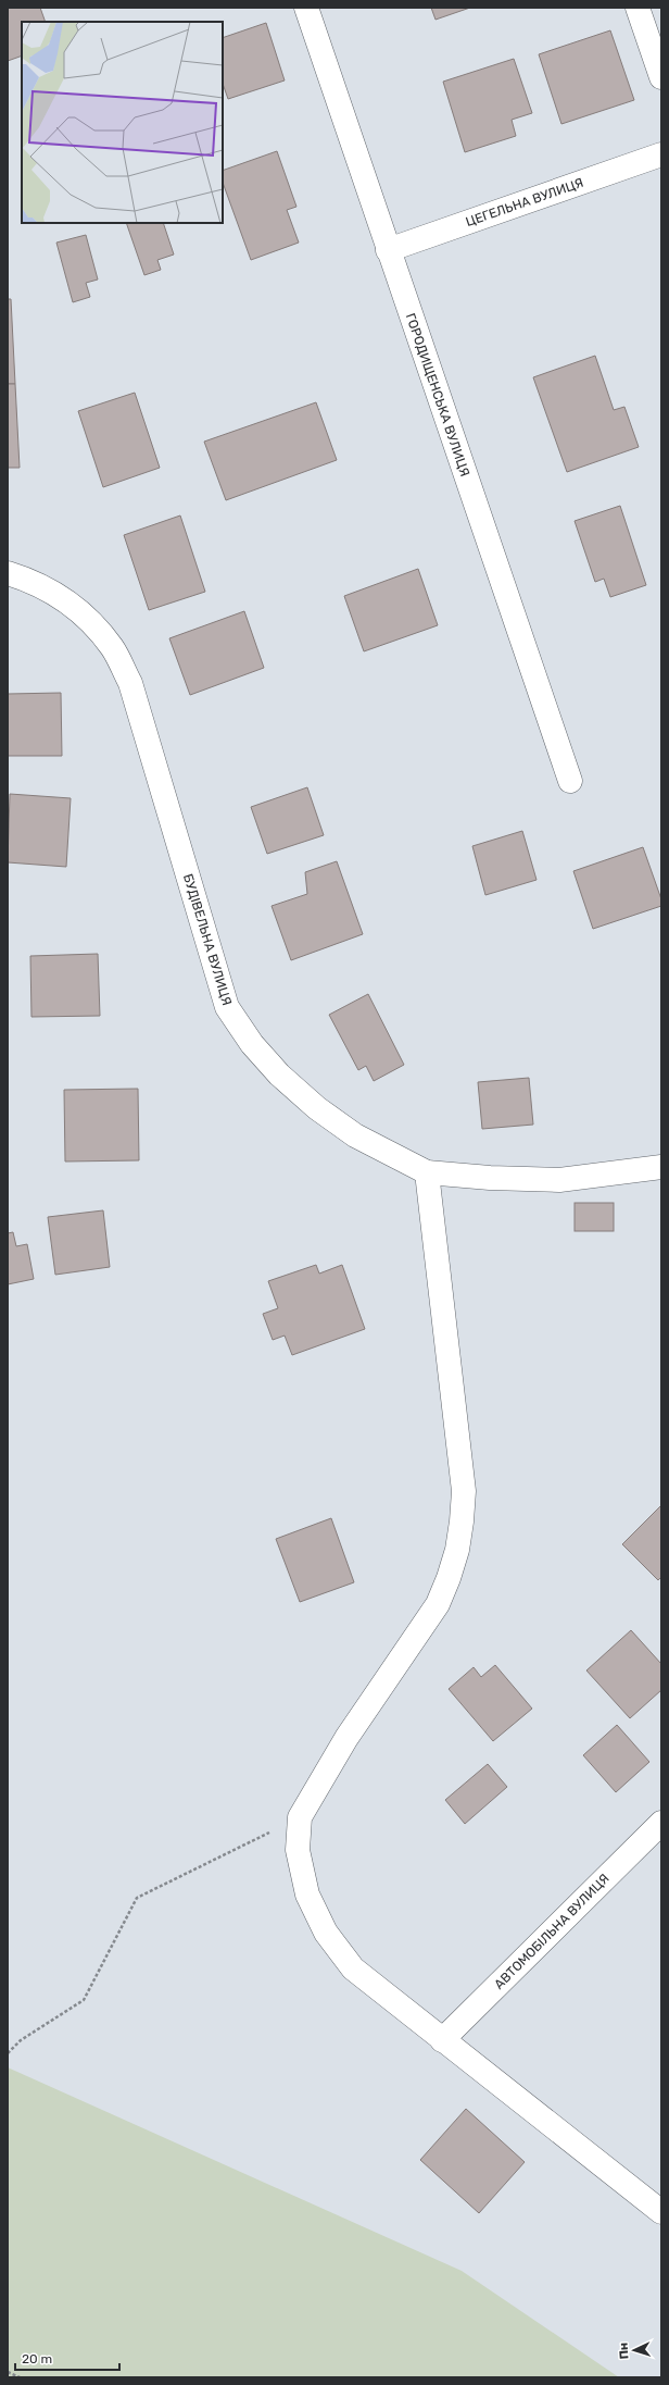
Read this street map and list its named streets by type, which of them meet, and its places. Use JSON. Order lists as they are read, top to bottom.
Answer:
{
  "streets": {
    "street": [
      "ЦЕГЕЛЬНА ВУЛИЦЯ",
      "ГОРОДИЩЕНСЬКА ВУЛИЦЯ",
      "БУДІВЕЛЬНА ВУЛИЦЯ",
      "АВТОМОБІЛЬНА ВУЛИЦЯ"
    ]
  },
  "crossings": [
    ["ЦЕГЕЛЬНА ВУЛИЦЯ", "ГОРОДИЩЕНСЬКА ВУЛИЦЯ"]
  ],
  "scale_bar": "20 m",
  "north": "left"
}
